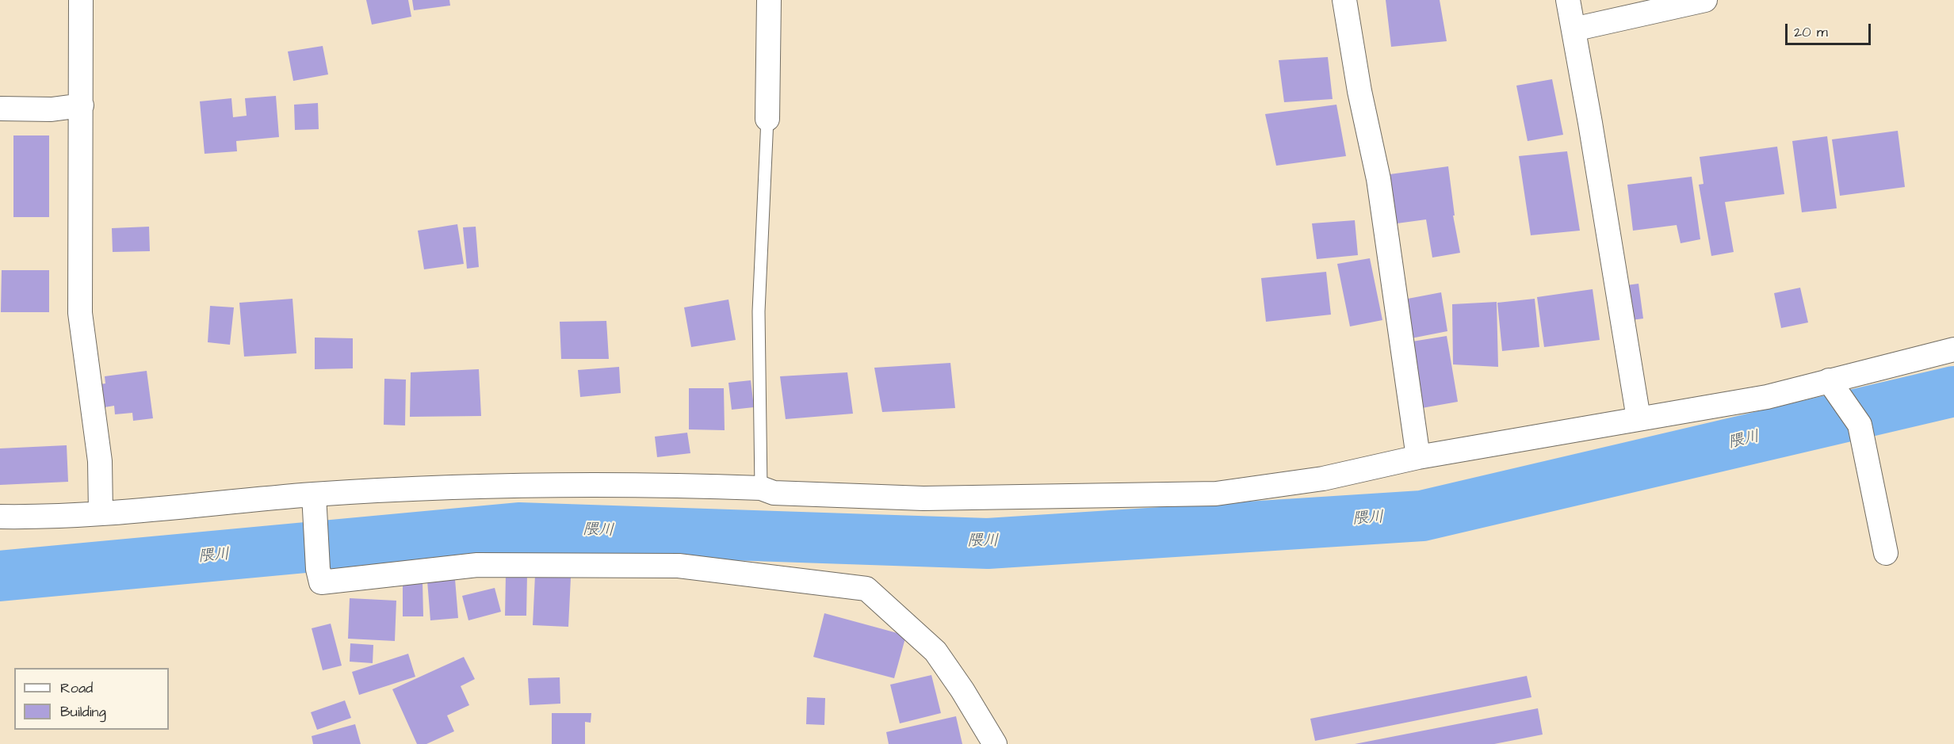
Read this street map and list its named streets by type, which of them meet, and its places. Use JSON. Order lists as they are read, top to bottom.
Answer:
{
  "water": ["隈川"],
  "legend": ["Road", "Building"],
  "scale_bar": "20 m"
}
